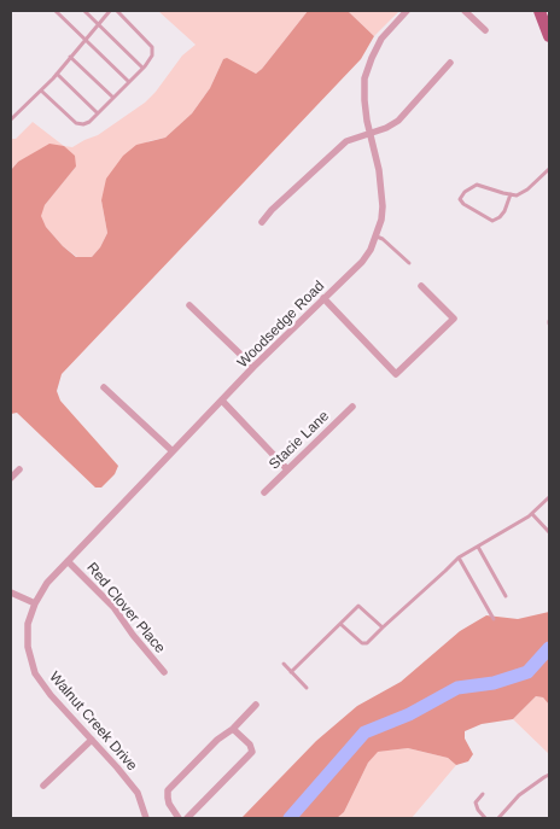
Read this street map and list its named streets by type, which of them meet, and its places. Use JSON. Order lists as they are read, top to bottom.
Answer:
{
  "streets": {
    "street": [
      "Woodsedge Road",
      "Stacie Lane",
      "Red Clover Place",
      "Walnut Creek Drive"
    ]
  },
  "crossings": [
    ["Woodsedge Road", "Red Clover Place"],
    ["Woodsedge Road", "Walnut Creek Drive"]
  ]
}
